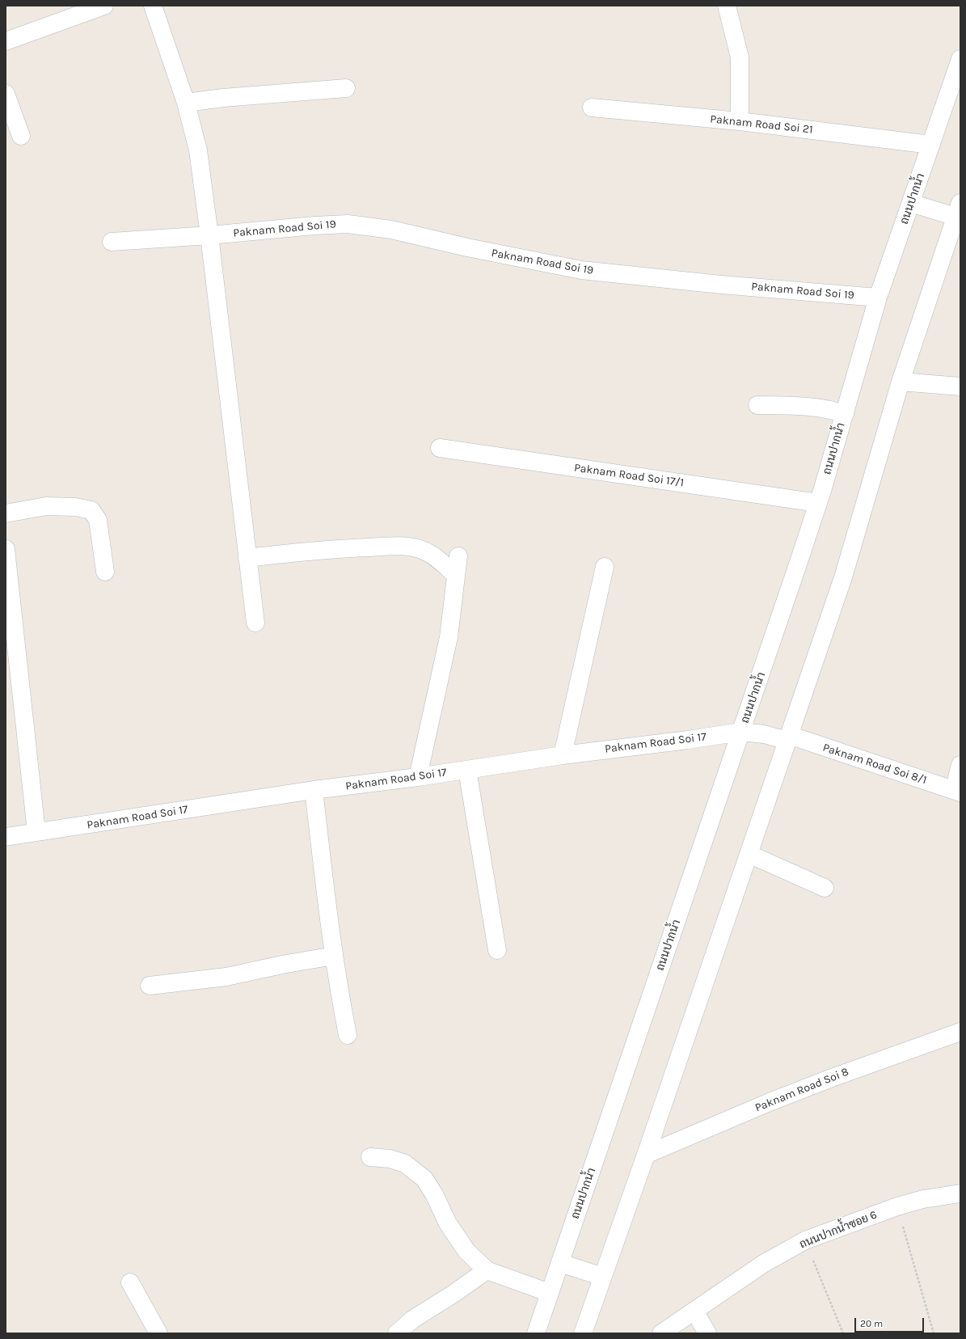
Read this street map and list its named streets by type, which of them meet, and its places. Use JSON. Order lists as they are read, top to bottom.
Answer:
{
  "streets": {
    "street": [
      "Paknam Road Soi 21",
      "ถนนปากน้ำ",
      "Paknam Road Soi 19",
      "Paknam Road Soi 17/1",
      "Paknam Road Soi 17",
      "Paknam Road Soi 8/1",
      "Paknam Road Soi 8",
      "ถนนปากน้ำซอย 6"
    ]
  },
  "crossings": [
    ["Paknam Road Soi 21", "ถนนปากน้ำ"],
    ["ถนนปากน้ำ", "Paknam Road Soi 19"],
    ["ถนนปากน้ำ", "Paknam Road Soi 17/1"],
    ["ถนนปากน้ำ", "Paknam Road Soi 17"],
    ["Paknam Road Soi 17", "Paknam Road Soi 8/1"]
  ],
  "scale_bar": "20 m"
}
